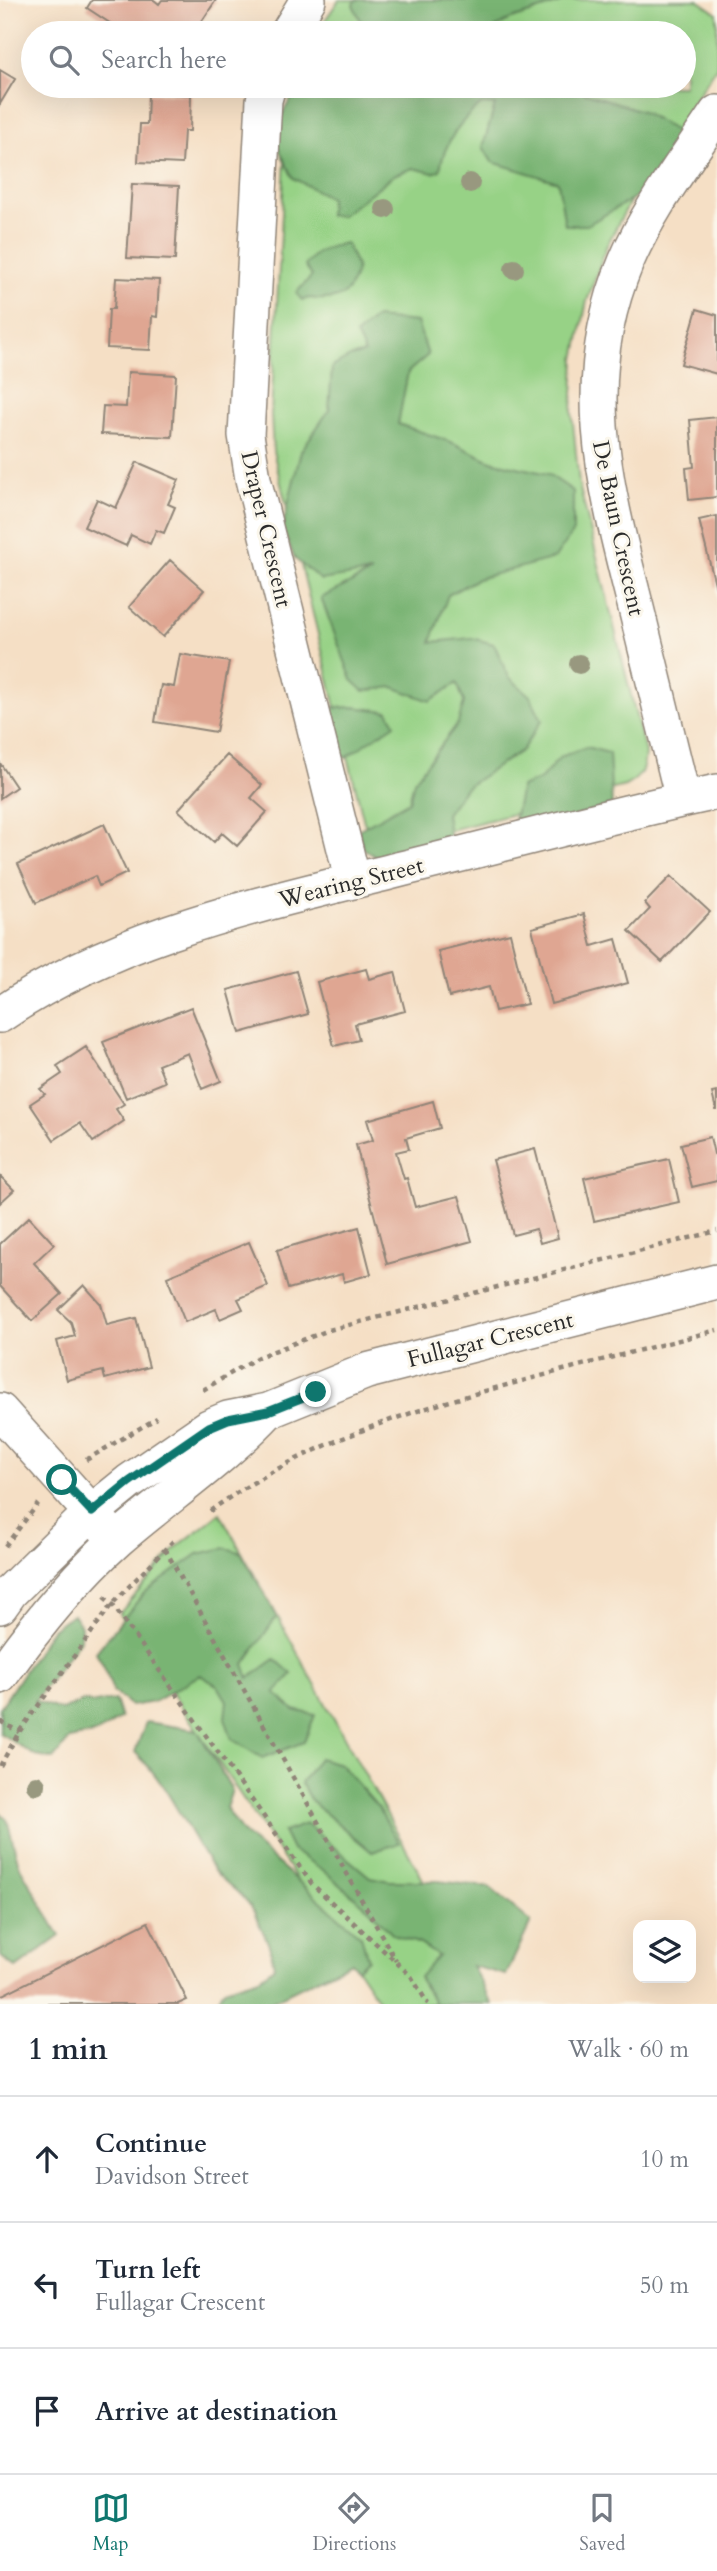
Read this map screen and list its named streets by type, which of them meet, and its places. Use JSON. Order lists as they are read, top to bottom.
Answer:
{
  "streets": {
    "street": [
      "De Baun Crescent",
      "Draper Crescent",
      "Wearing Street",
      "Fullagar Crescent"
    ]
  },
  "crossings": [
    ["De Baun Crescent", "Wearing Street"],
    ["Draper Crescent", "Wearing Street"]
  ],
  "page": {
    "search": "Search here",
    "heading": ["1 min", "Walk · 60 m"],
    "list": [
      ["Continue", "Davidson Street", "10 m"],
      ["Turn left", "Fullagar Crescent", "50 m"],
      "Arrive at destination"
    ],
    "nav": ["Map", "Directions", "Saved"]
  }
}
